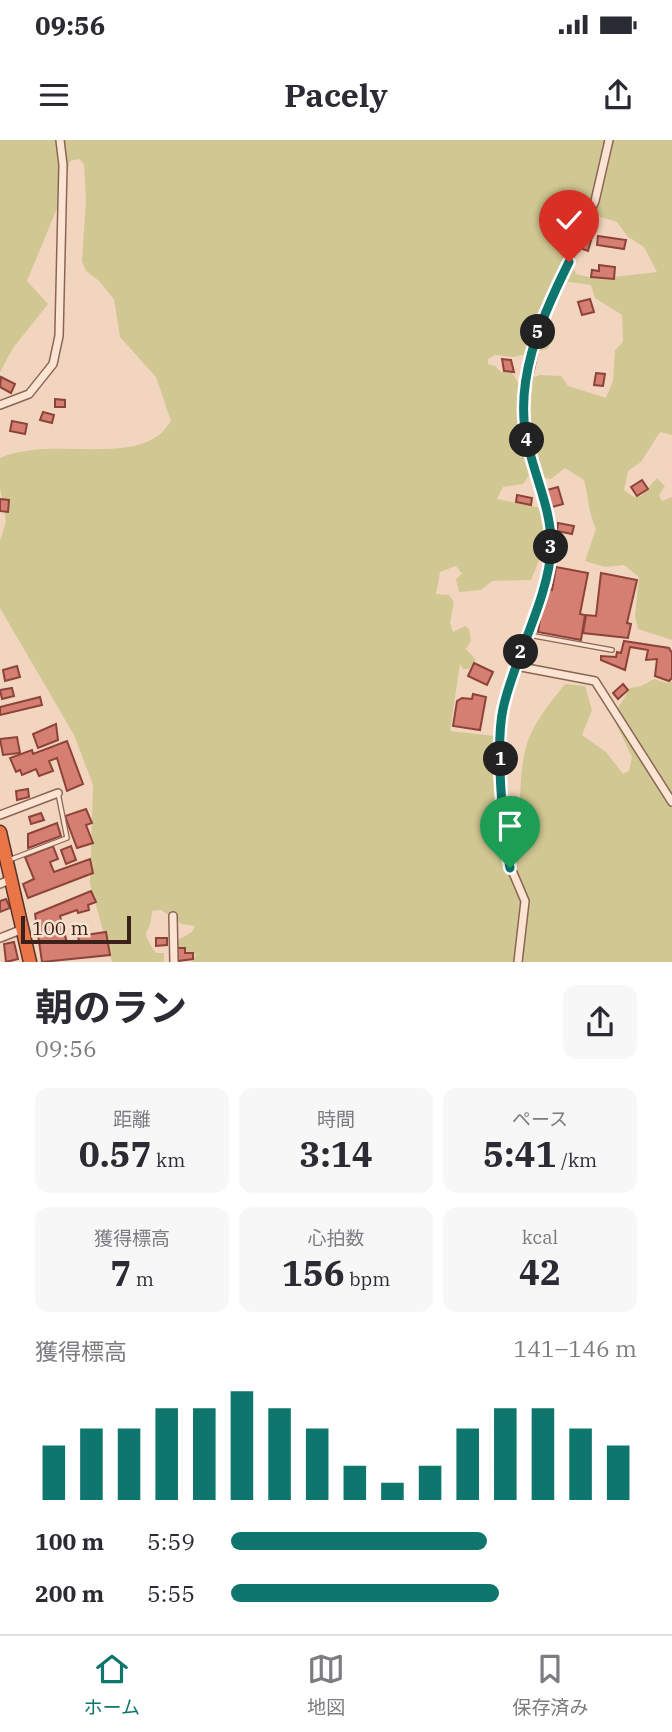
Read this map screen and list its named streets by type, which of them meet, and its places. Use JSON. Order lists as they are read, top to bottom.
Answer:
{
  "scale_bar": "100 m",
  "page": {
    "status": "09:56",
    "header": "Pacely",
    "pins": [
      "5",
      "4",
      "3",
      "2",
      "1"
    ],
    "scale": "100 m",
    "heading": ["朝のラン", "09:56"],
    "stats": [
      ["距離", "0.57 km"],
      ["時間", "3:14"],
      ["ペース", "5:41 /km"],
      ["獲得標高", "7 m"],
      ["心拍数", "156 bpm"],
      ["kcal", "42"]
    ],
    "chart": ["獲得標高", "141–146 m"],
    "list": [
      {
        "name": "100 m",
        "note": "5:59"
      },
      {
        "name": "200 m",
        "note": "5:55"
      }
    ],
    "tabs": ["ホーム", "地図", "保存済み"]
  }
}
